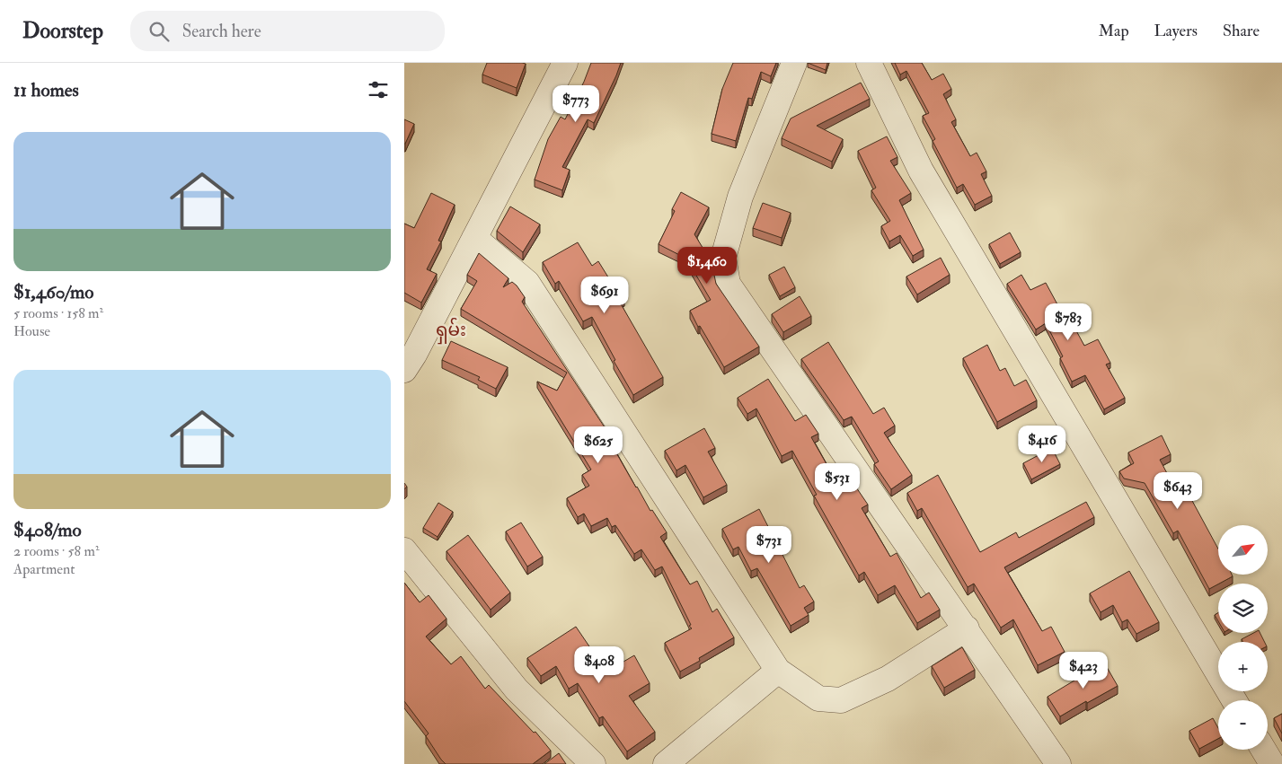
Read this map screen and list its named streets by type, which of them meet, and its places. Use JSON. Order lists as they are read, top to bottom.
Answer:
{
  "districts": ["ရှမ်း"],
  "north": "top right",
  "page": {
    "header": "Doorstep",
    "search": "Search here",
    "nav": ["Map", "Layers", "Share"],
    "heading": "11 homes",
    "price": [
      "$773",
      "$1,460",
      "$691",
      "$783",
      "$416",
      "$625",
      "$531",
      "$643",
      "$731",
      "$408",
      "$423"
    ],
    "list": [
      {
        "name": "$1,460/mo",
        "note": "5 rooms · 158 m² · House"
      },
      {
        "name": "$408/mo",
        "note": "2 rooms · 58 m² · Apartment"
      }
    ],
    "map_buttons": ["+", "−"]
  }
}
